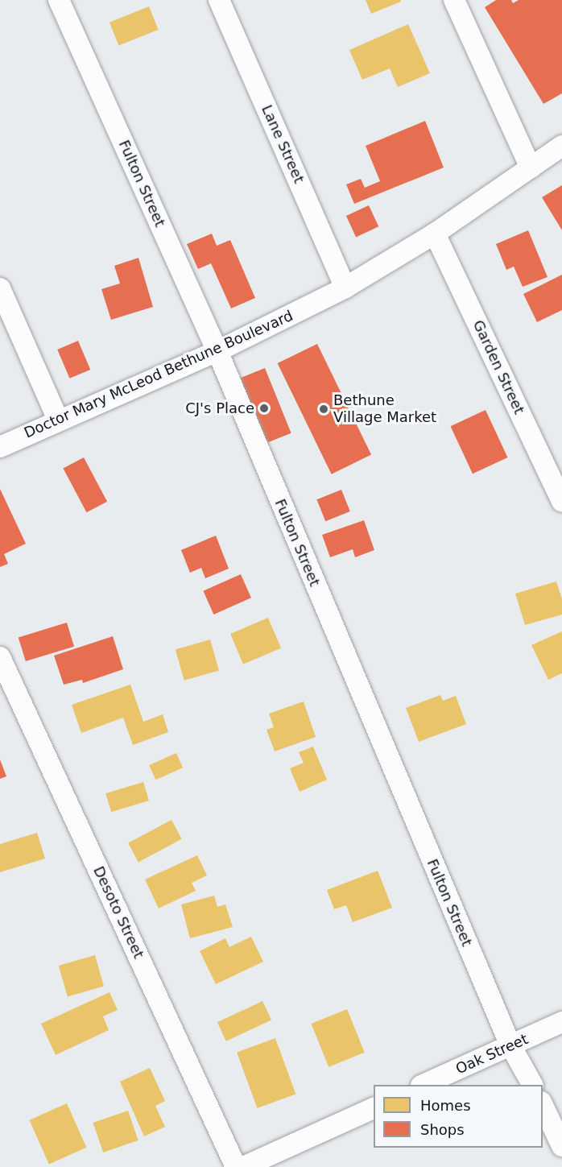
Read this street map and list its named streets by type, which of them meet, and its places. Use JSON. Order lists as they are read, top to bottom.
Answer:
{
  "streets": {
    "street": [
      "Lane Street",
      "Fulton Street",
      "Garden Street",
      "Doctor Mary McLeod Bethune Boulevard",
      "Desoto Street",
      "Oak Street"
    ]
  },
  "crossings": [
    ["Lane Street", "Doctor Mary McLeod Bethune Boulevard"],
    ["Fulton Street", "Doctor Mary McLeod Bethune Boulevard"],
    ["Fulton Street", "Oak Street"],
    ["Garden Street", "Doctor Mary McLeod Bethune Boulevard"]
  ],
  "places": ["CJ's Place", "Bethune Village Market"],
  "legend": ["Homes", "Shops"]
}
